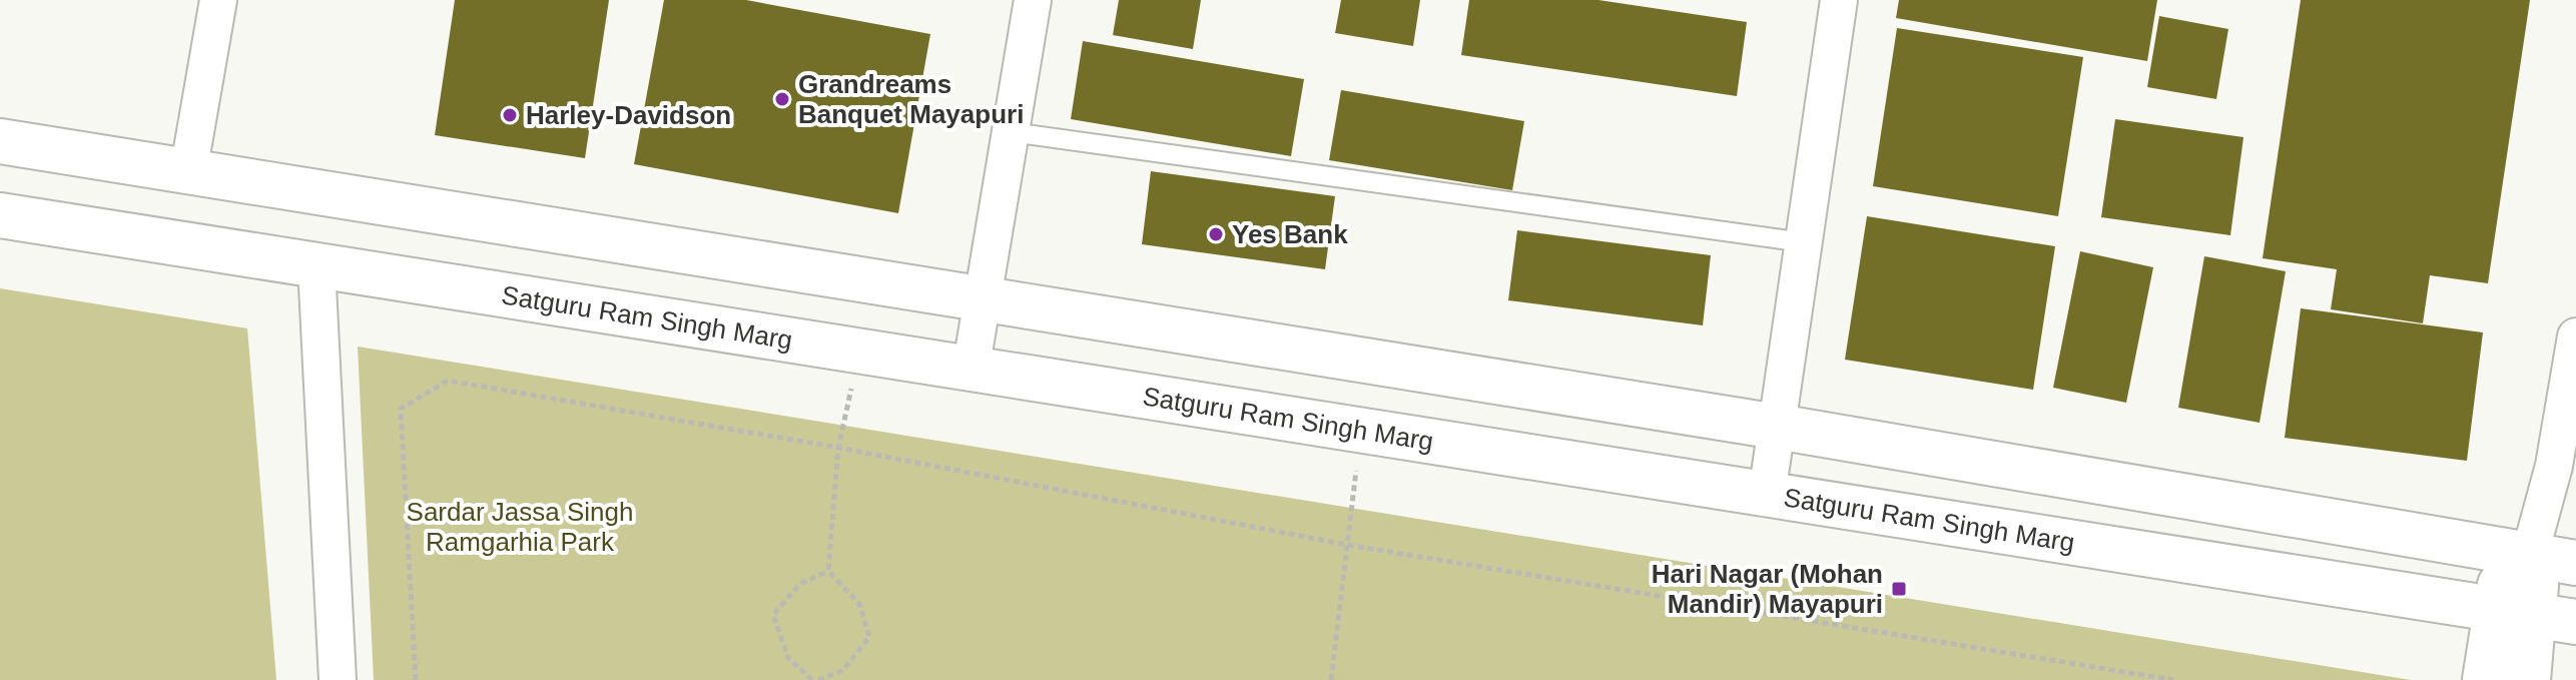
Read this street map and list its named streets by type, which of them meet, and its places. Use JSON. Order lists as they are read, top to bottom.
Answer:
{
  "streets": {
    "main road": ["Satguru Ram Singh Marg"]
  },
  "parks": ["Sardar Jassa Singh Ramgarhia Park"],
  "places": {
    "other": ["Grandreams Banquet Mayapuri", "Harley-Davidson", "Yes Bank"],
    "transit": ["Hari Nagar (Mohan Mandir) Mayapuri"]
  }
}
